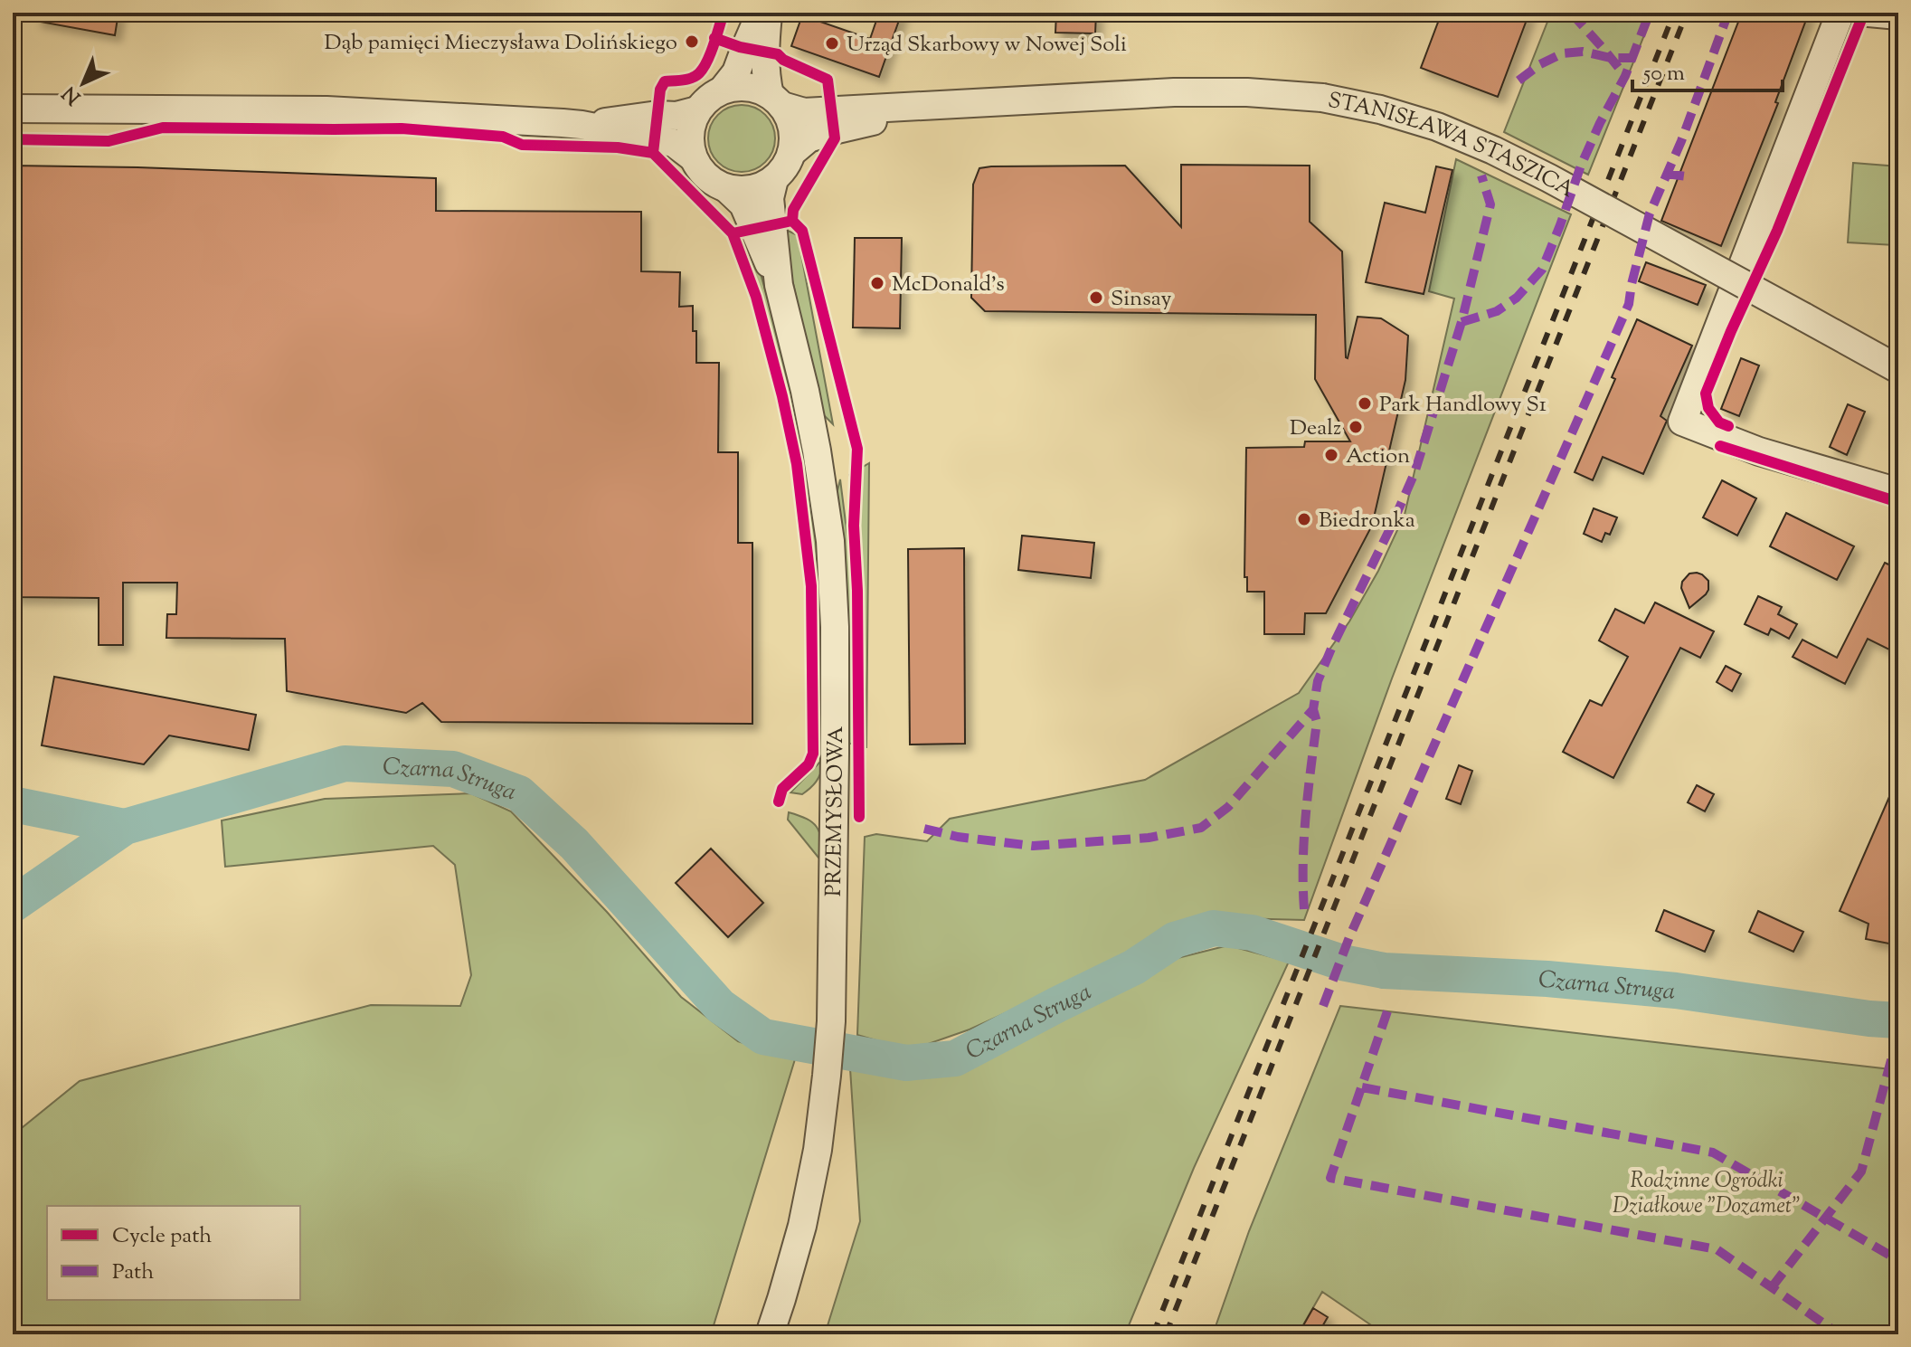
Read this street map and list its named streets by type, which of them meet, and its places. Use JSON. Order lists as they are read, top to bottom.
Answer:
{
  "streets": {
    "street": ["STANISŁAWA STASZICA", "PRZEMYSŁOWA"]
  },
  "crossings": [
    ["STANISŁAWA STASZICA", "PRZEMYSŁOWA"]
  ],
  "water": ["Czarna Struga"],
  "parks": ["Rodzinne Ogródki Działkowe \"Dozamet\""],
  "places": [
    "Dąb pamięci Mieczysława Dolińskiego",
    "Urząd Skarbowy w Nowej Soli",
    "McDonald's",
    "Sinsay",
    "Park Handlowy S1",
    "Dealz",
    "Action",
    "Biedronka"
  ],
  "legend": ["Cycle path", "Path"],
  "scale_bar": "50 m",
  "north": "bottom left"
}
